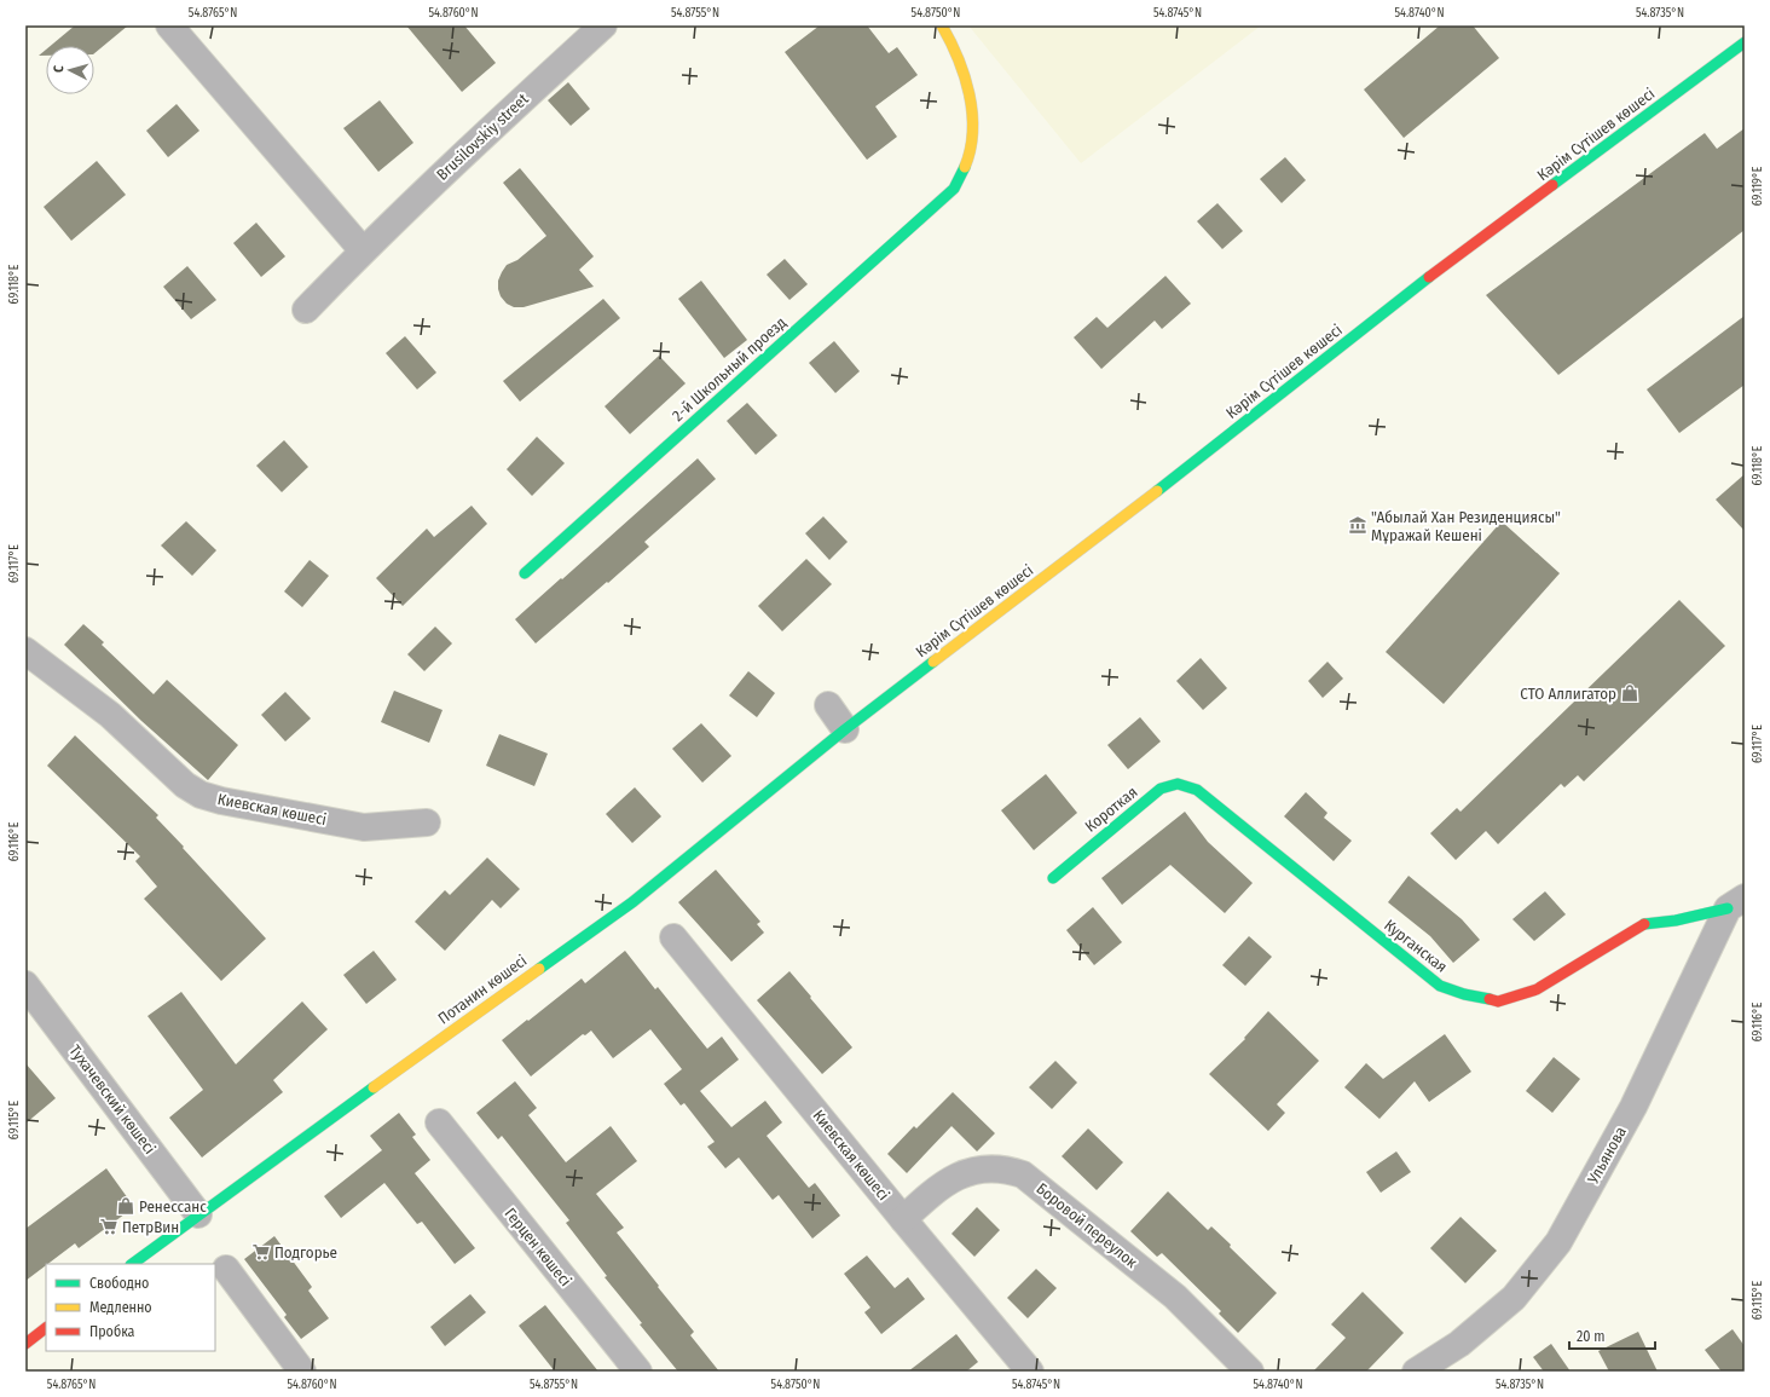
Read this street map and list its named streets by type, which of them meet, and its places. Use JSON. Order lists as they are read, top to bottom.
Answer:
{
  "streets": {
    "main road": [
      "Кәрім Сүтішев көшесі",
      "2-й Школьный проезд",
      "Короткая",
      "Курганская",
      "Потанин көшесі"
    ],
    "street": [
      "Brusilovskiy street",
      "Киевская көшесі",
      "Тухачевский көшесі",
      "Ульянова",
      "Боровой переулок",
      "Герцен көшесі"
    ]
  },
  "crossings": [
    ["Кәрім Сүтішев көшесі", "Потанин көшесі"],
    ["Киевская көшесі", "Боровой переулок"],
    ["Короткая", "Курганская"],
    ["Курганская", "Ульянова"],
    ["Потанин көшесі", "Тухачевский көшесі"]
  ],
  "places": {
    "museum": ["\"Абылай Хан Резиденциясы\" Мұражай Кешені"],
    "shop": ["СТО Аллигатор", "Ренессанс"],
    "supermarket": ["ПетрВин", "Подгорье"]
  },
  "legend": ["Свободно", "Медленно", "Пробка"],
  "scale_bar": "20 m",
  "north": "left",
  "coordinates": [
    "54.8765°N",
    "54.8760°N",
    "54.8755°N",
    "54.8750°N",
    "54.8745°N",
    "54.8740°N",
    "54.8735°N",
    "69.119°E",
    "69.118°E",
    "69.117°E",
    "69.116°E",
    "69.115°E"
  ]
}
